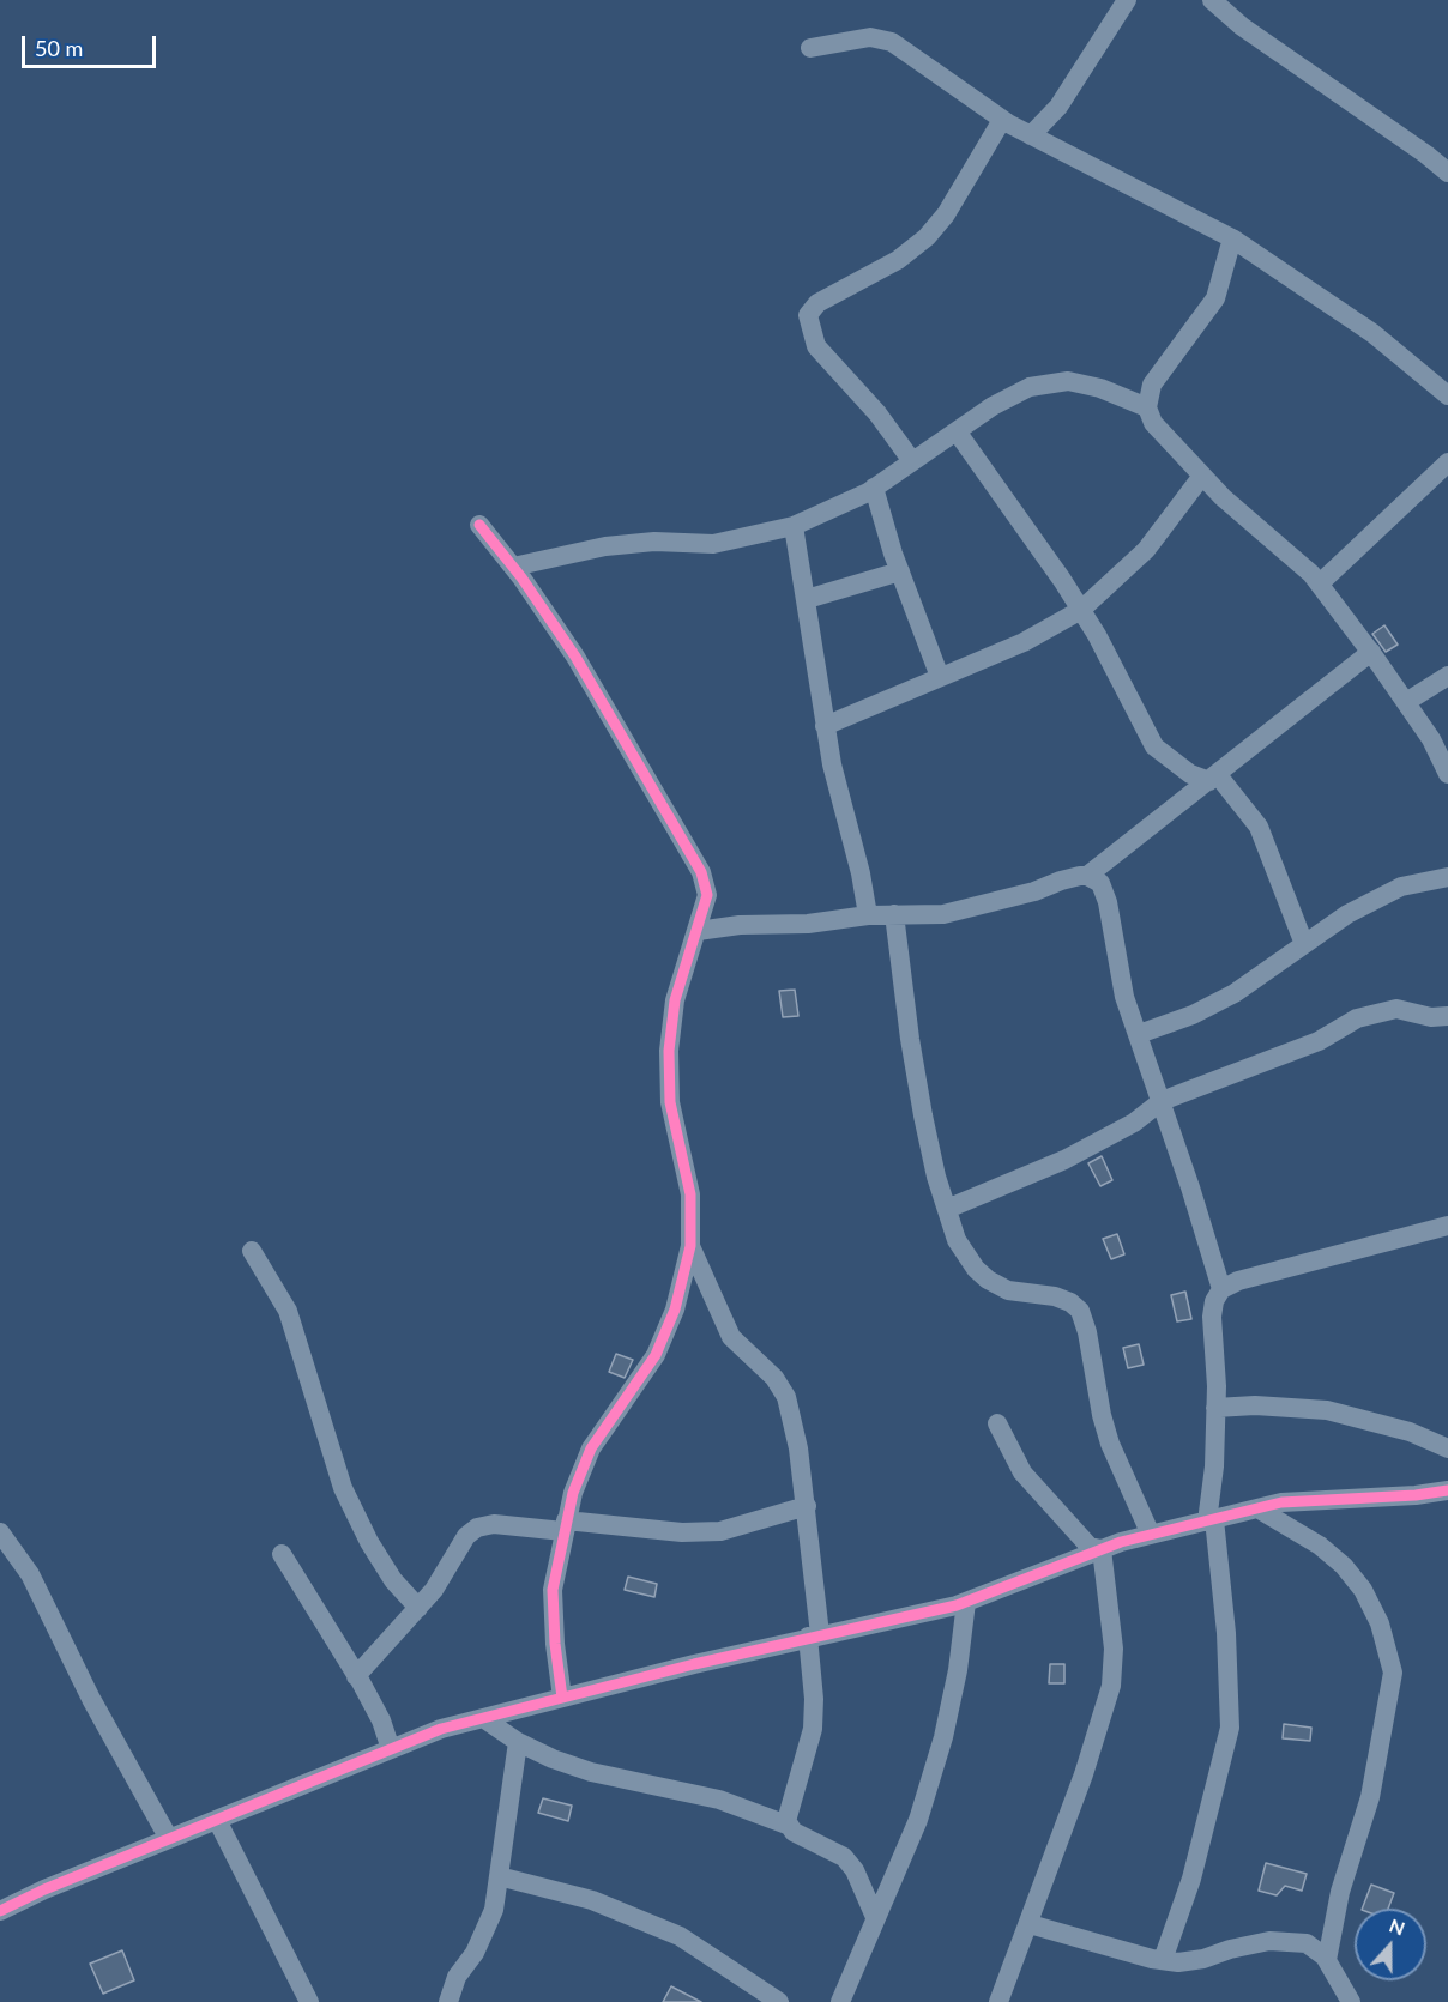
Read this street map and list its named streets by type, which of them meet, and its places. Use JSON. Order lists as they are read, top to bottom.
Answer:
{
  "scale_bar": "50 m",
  "north": "top"
}
